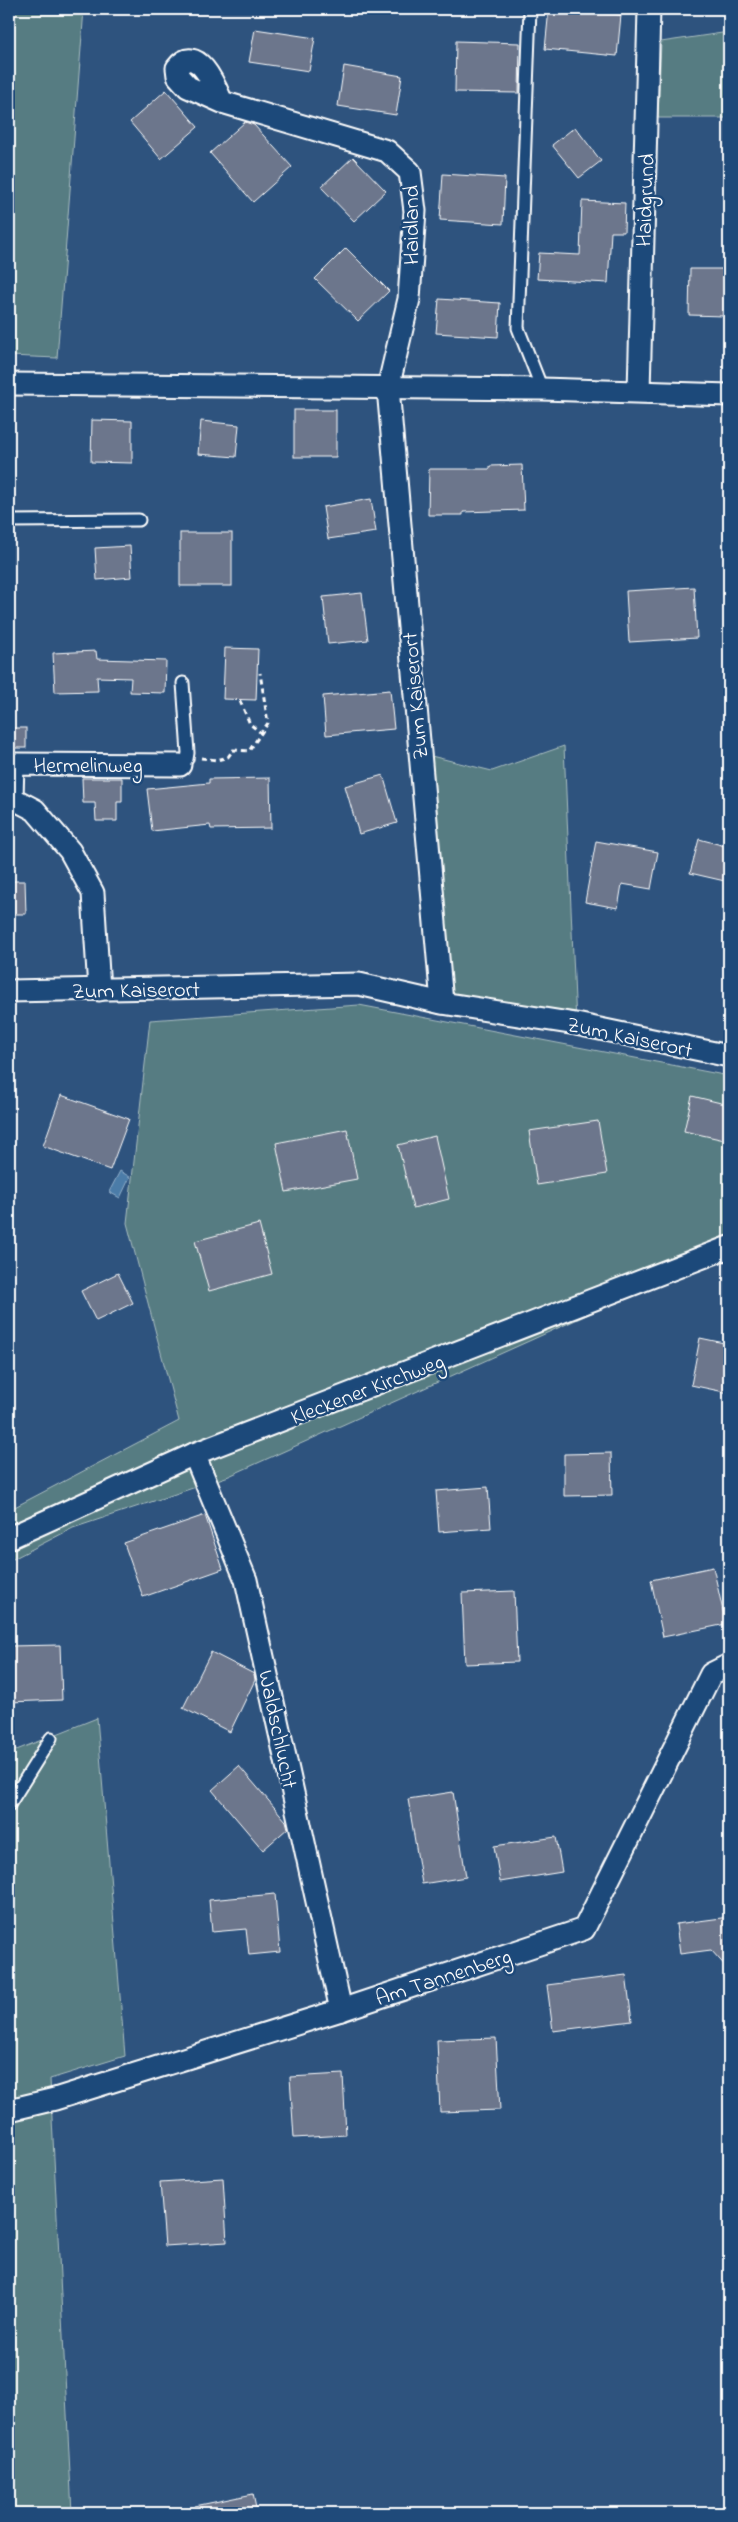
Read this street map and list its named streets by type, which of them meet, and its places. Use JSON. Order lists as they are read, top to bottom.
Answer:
{
  "streets": {
    "street": [
      "Haidgrund",
      "Haidland",
      "Zum Kaiserort",
      "Hermelinweg",
      "Kleckener Kirchweg",
      "Waldschlucht",
      "Am Tannenberg"
    ]
  },
  "crossings": [
    ["Haidland", "Zum Kaiserort"],
    ["Zum Kaiserort", "Hermelinweg"],
    ["Kleckener Kirchweg", "Waldschlucht"],
    ["Waldschlucht", "Am Tannenberg"]
  ]
}
